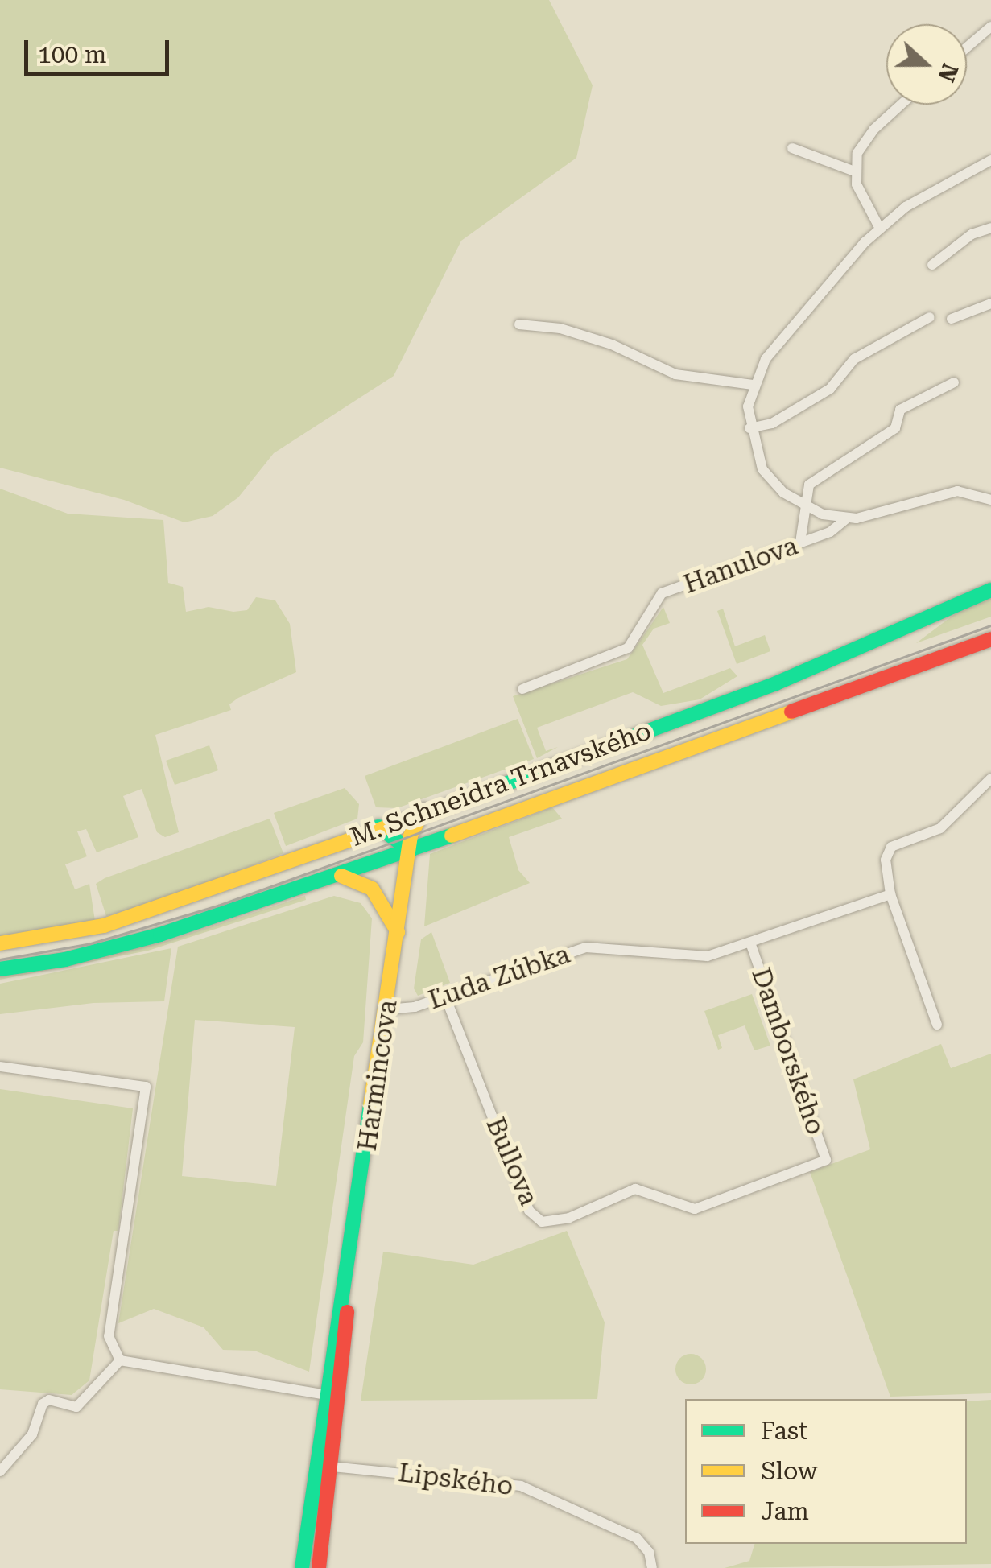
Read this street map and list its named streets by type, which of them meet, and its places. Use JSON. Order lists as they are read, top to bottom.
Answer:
{
  "streets": {
    "main road": ["M. Schneidra Trnavského", "Harmincova"],
    "street": [
      "Hanulova",
      "Ľuda Zúbka",
      "Damborského",
      "Bullova",
      "Lipského"
    ]
  },
  "crossings": [
    ["M. Schneidra Trnavského", "Harmincova"],
    ["Ľuda Zúbka", "Damborského"],
    ["Ľuda Zúbka", "Harmincova"],
    ["Ľuda Zúbka", "Bullova"],
    ["Damborského", "Bullova"],
    ["Harmincova", "Lipského"]
  ],
  "legend": ["Fast", "Slow", "Jam"],
  "scale_bar": "100 m",
  "north": "right"
}
